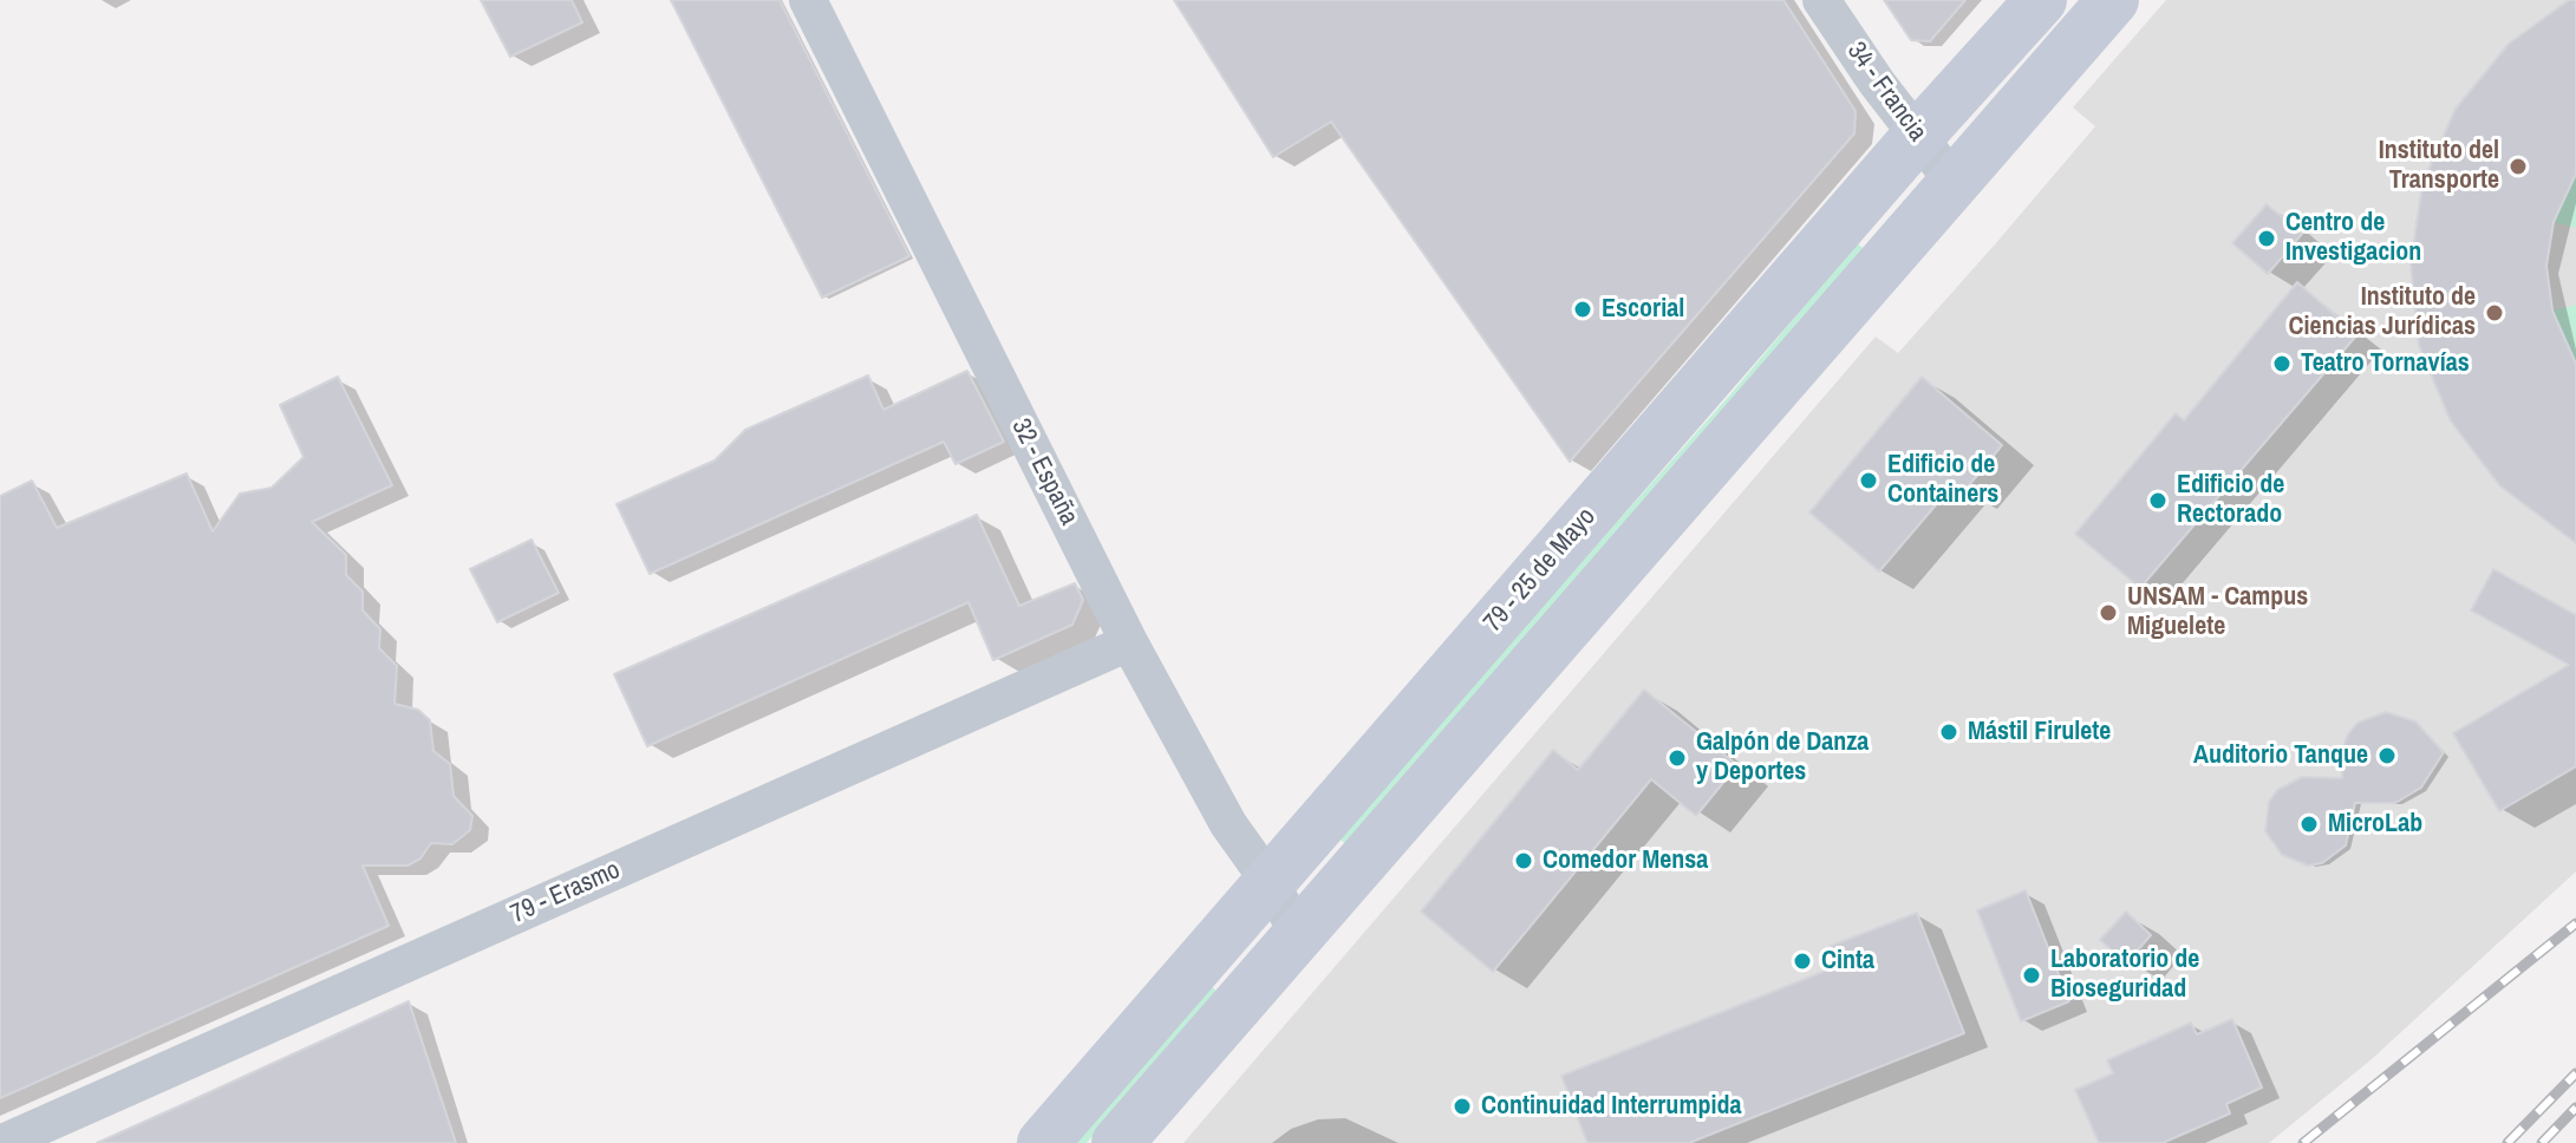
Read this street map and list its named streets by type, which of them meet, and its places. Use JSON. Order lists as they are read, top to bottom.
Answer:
{
  "streets": {
    "main road": ["79 - 25 de Mayo"],
    "street": ["34 - Francia", "32 - España", "79 - Erasmo"]
  },
  "crossings": [
    ["34 - Francia", "79 - 25 de Mayo"],
    ["32 - España", "79 - 25 de Mayo"],
    ["32 - España", "79 - Erasmo"]
  ],
  "places": [
    "Instituto del Transporte",
    "Centro de Investigacion",
    "Escorial",
    "Instituto de Ciencias Jurídicas",
    "Teatro Tornavías",
    "Edificio de Containers",
    "Edificio de Rectorado",
    "UNSAM - Campus Miguelete",
    "Mástil Firulete",
    "Auditorio Tanque",
    "Galpón de Danza y Deportes",
    "MicroLab",
    "Comedor Mensa",
    "Cinta",
    "Laboratorio de Bioseguridad",
    "Continuidad Interrumpida"
  ]
}
